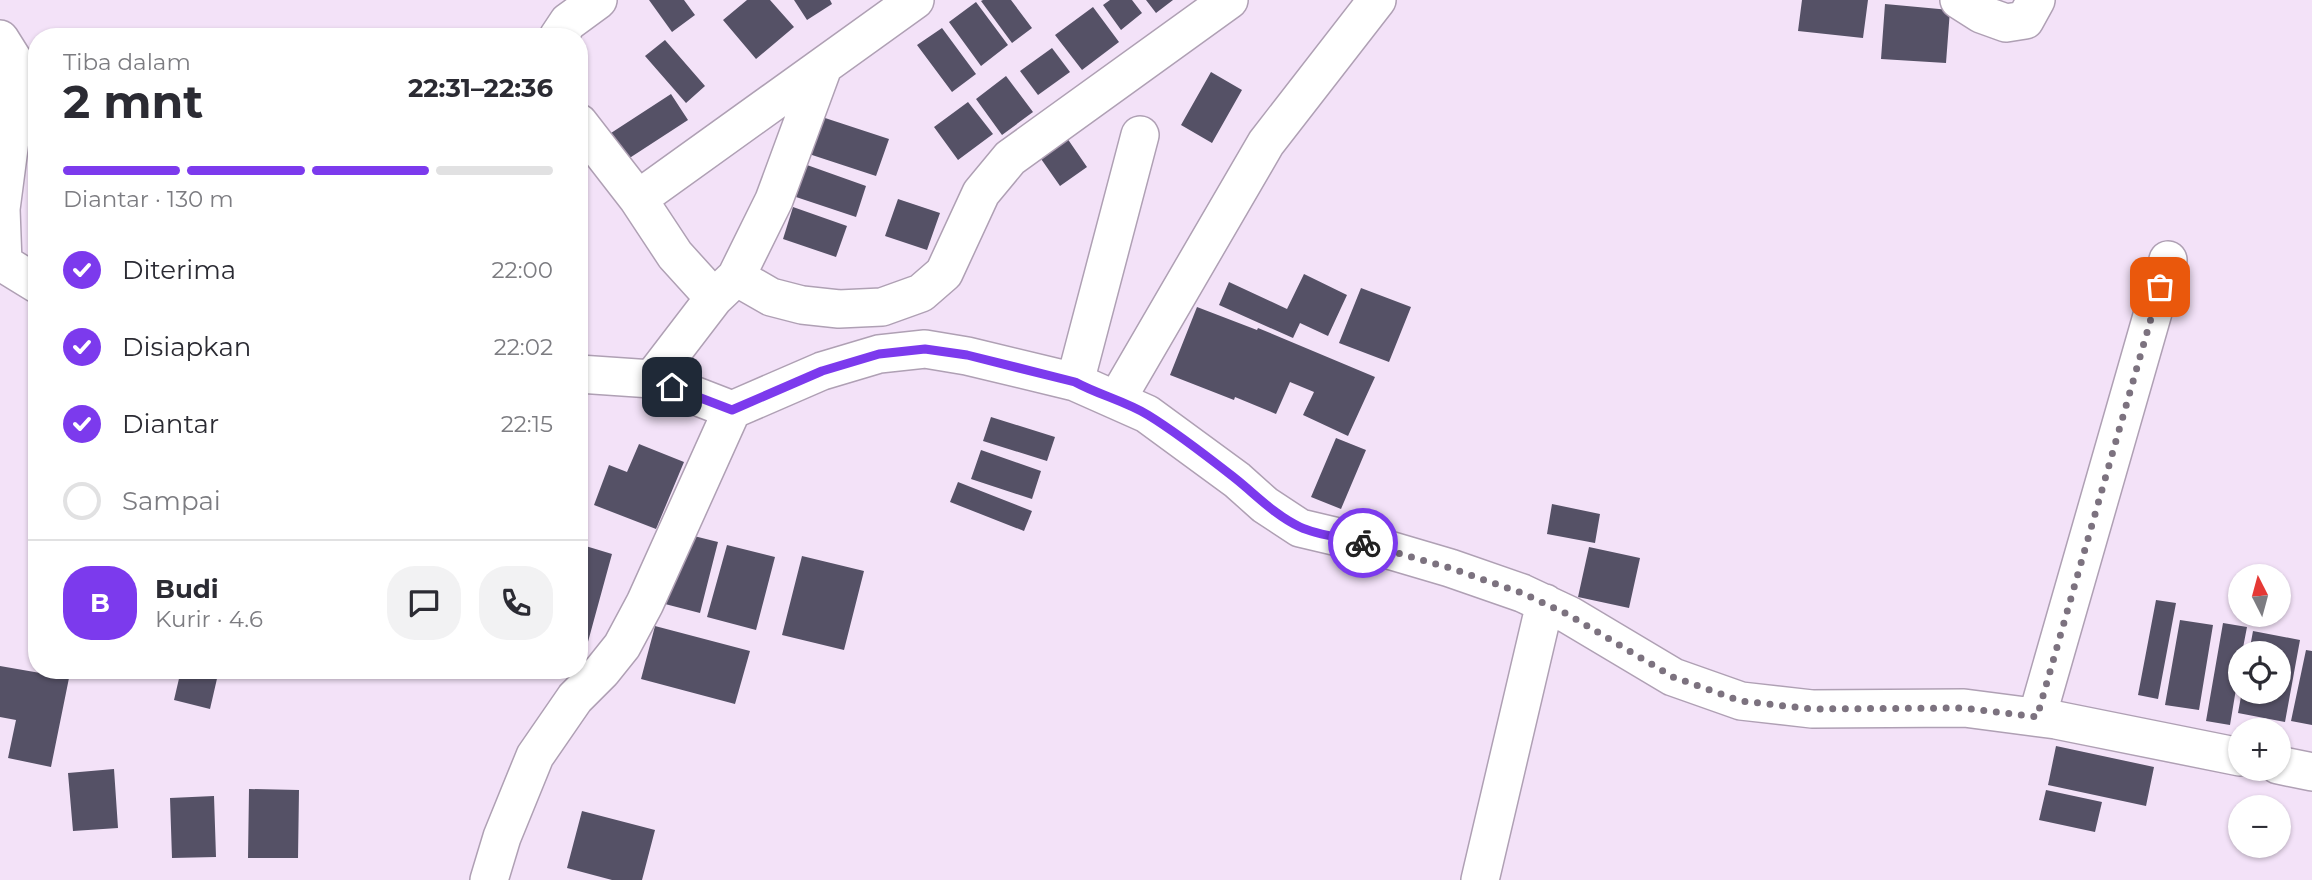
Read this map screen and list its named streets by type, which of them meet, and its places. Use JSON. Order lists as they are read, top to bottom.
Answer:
{
  "north": "top",
  "page": {
    "heading": ["2 mnt", "Tiba dalam", "22:31–22:36"],
    "panel": ["Budi", "Kurir · 4.6"],
    "bar": "Diantar · 130 m",
    "list": [
      ["Diterima", "22:00"],
      ["Disiapkan", "22:02"],
      ["Diantar", "22:15"],
      "Sampai"
    ],
    "map_buttons": ["+", "−"],
    "round": "B"
  }
}
